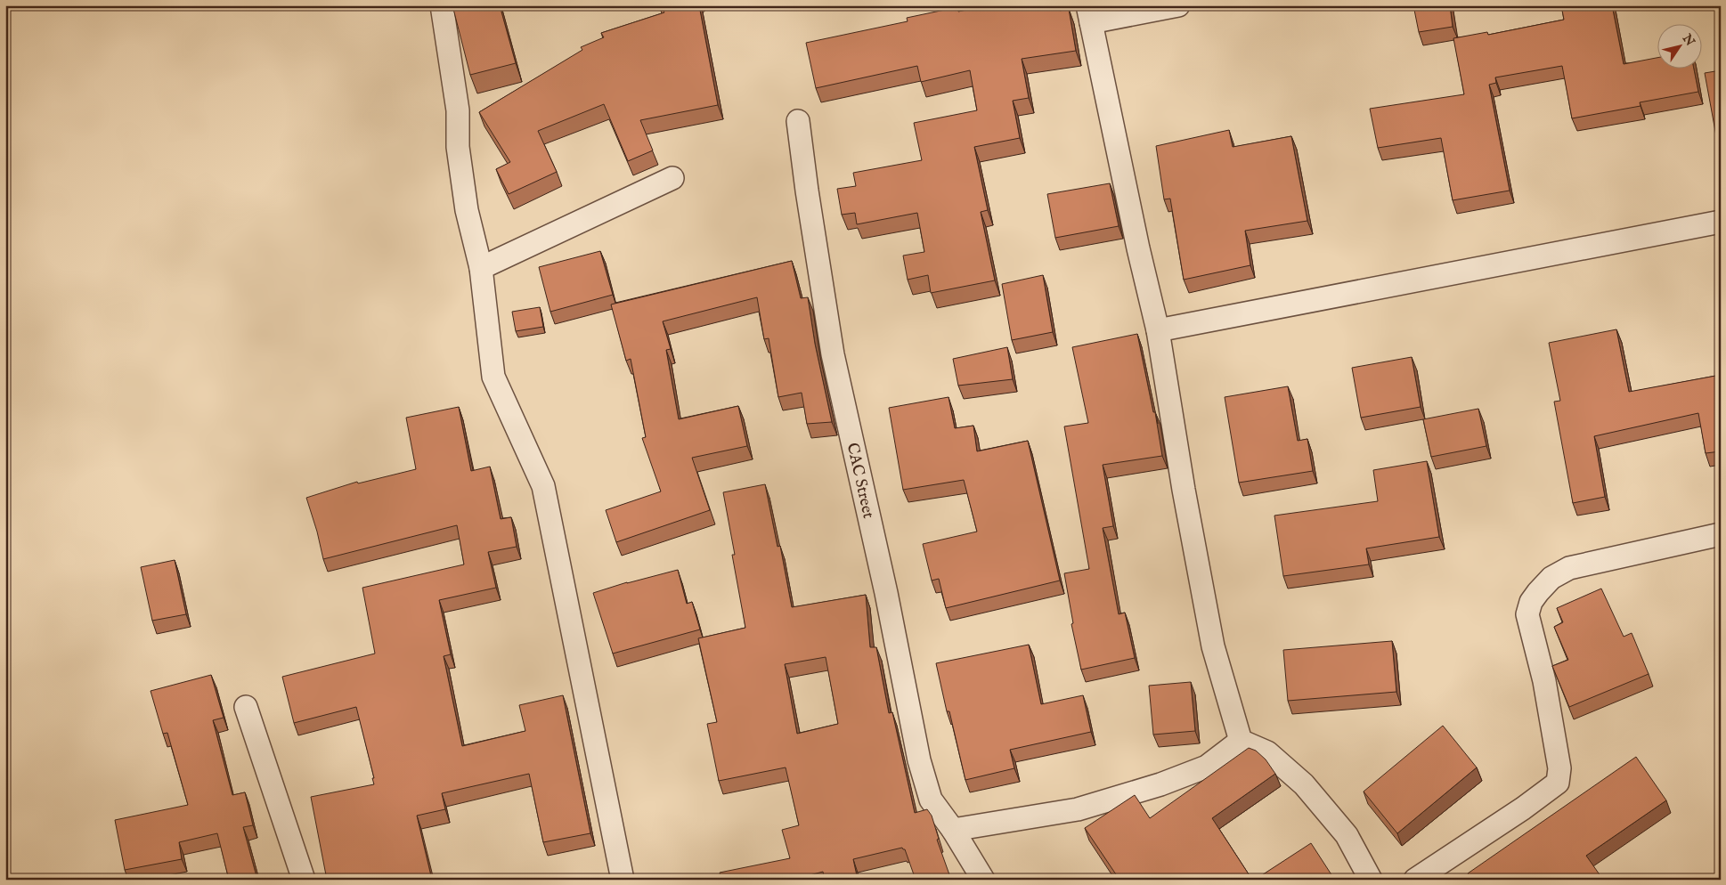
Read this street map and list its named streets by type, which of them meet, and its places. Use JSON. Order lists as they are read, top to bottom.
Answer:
{
  "streets": {
    "street": ["CAC Street"]
  },
  "north": "top right"
}
